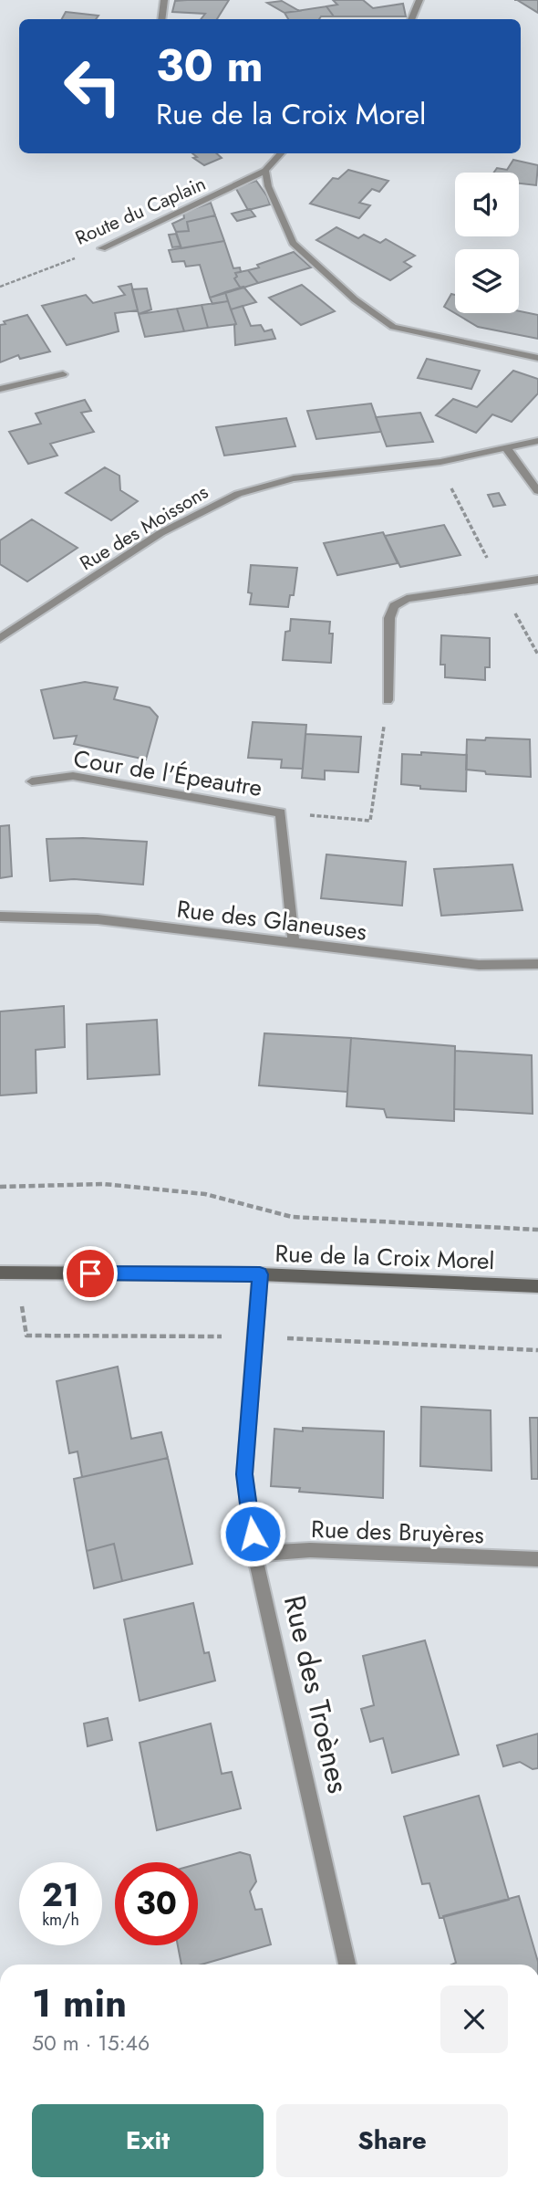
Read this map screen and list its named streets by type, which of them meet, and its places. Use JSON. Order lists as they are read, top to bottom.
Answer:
{
  "streets": {
    "main road": ["Rue de la Croix Morel"],
    "street": [
      "Route du Caplain",
      "Rue des Moissons",
      "Cour de l'Épeautre",
      "Rue des Glaneuses",
      "Rue des Bruyères",
      "Rue des Troènes"
    ]
  },
  "crossings": [
    ["Cour de l'Épeautre", "Rue des Glaneuses"],
    ["Rue de la Croix Morel", "Rue des Troènes"],
    ["Rue des Bruyères", "Rue des Troènes"]
  ],
  "page": {
    "turn": ["30 m", "Rue de la Croix Morel"],
    "speed": "21 km/h",
    "limit": "30",
    "heading": ["1 min", "50 m · 15:46"],
    "buttons": ["Exit", "Share"]
  }
}
